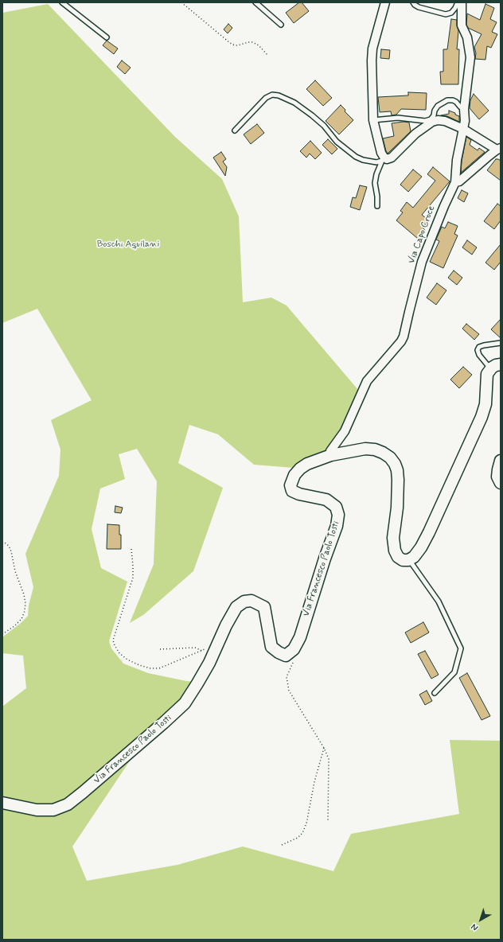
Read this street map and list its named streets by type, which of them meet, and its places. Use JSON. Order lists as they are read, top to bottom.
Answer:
{
  "streets": {
    "main road": ["Via Francesco Paolo Tosti"],
    "street": ["Via Capo Croce"]
  },
  "crossings": [
    ["Via Capo Croce", "Via Francesco Paolo Tosti"]
  ],
  "parks": ["Boschi Aquilani"],
  "north": "bottom left"
}
